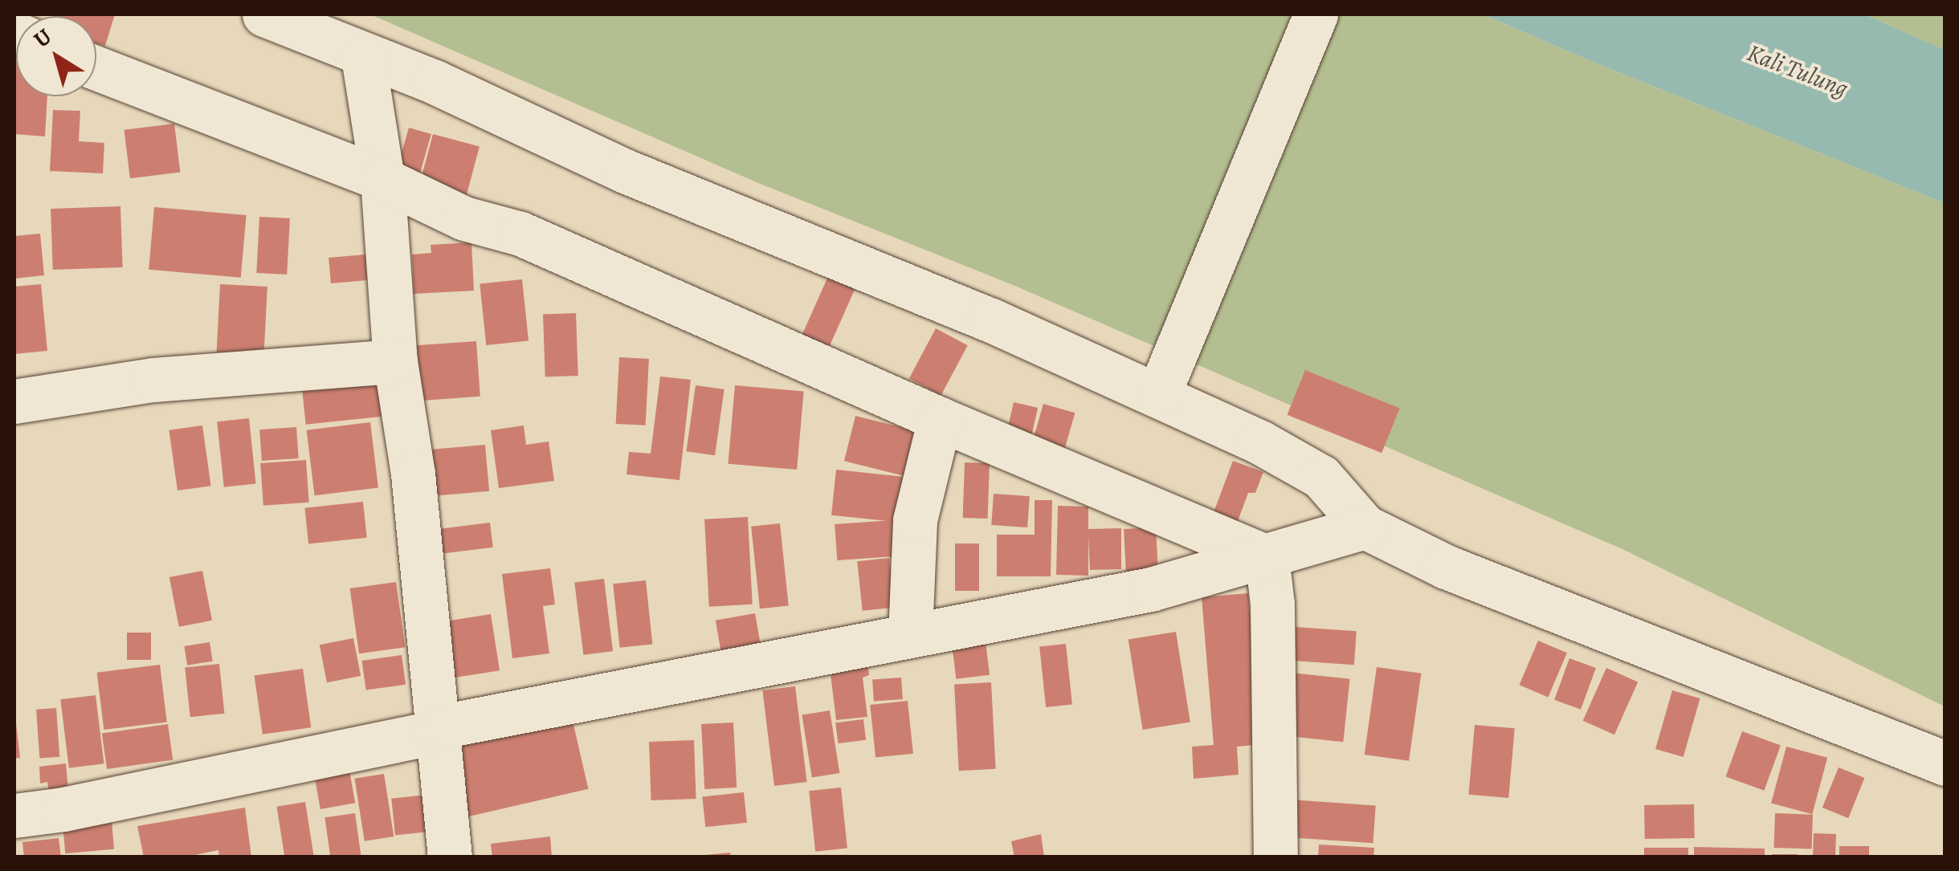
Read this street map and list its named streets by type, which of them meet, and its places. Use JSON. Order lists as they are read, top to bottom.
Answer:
{
  "water": ["Kali Tulung"],
  "north": "top left"
}
